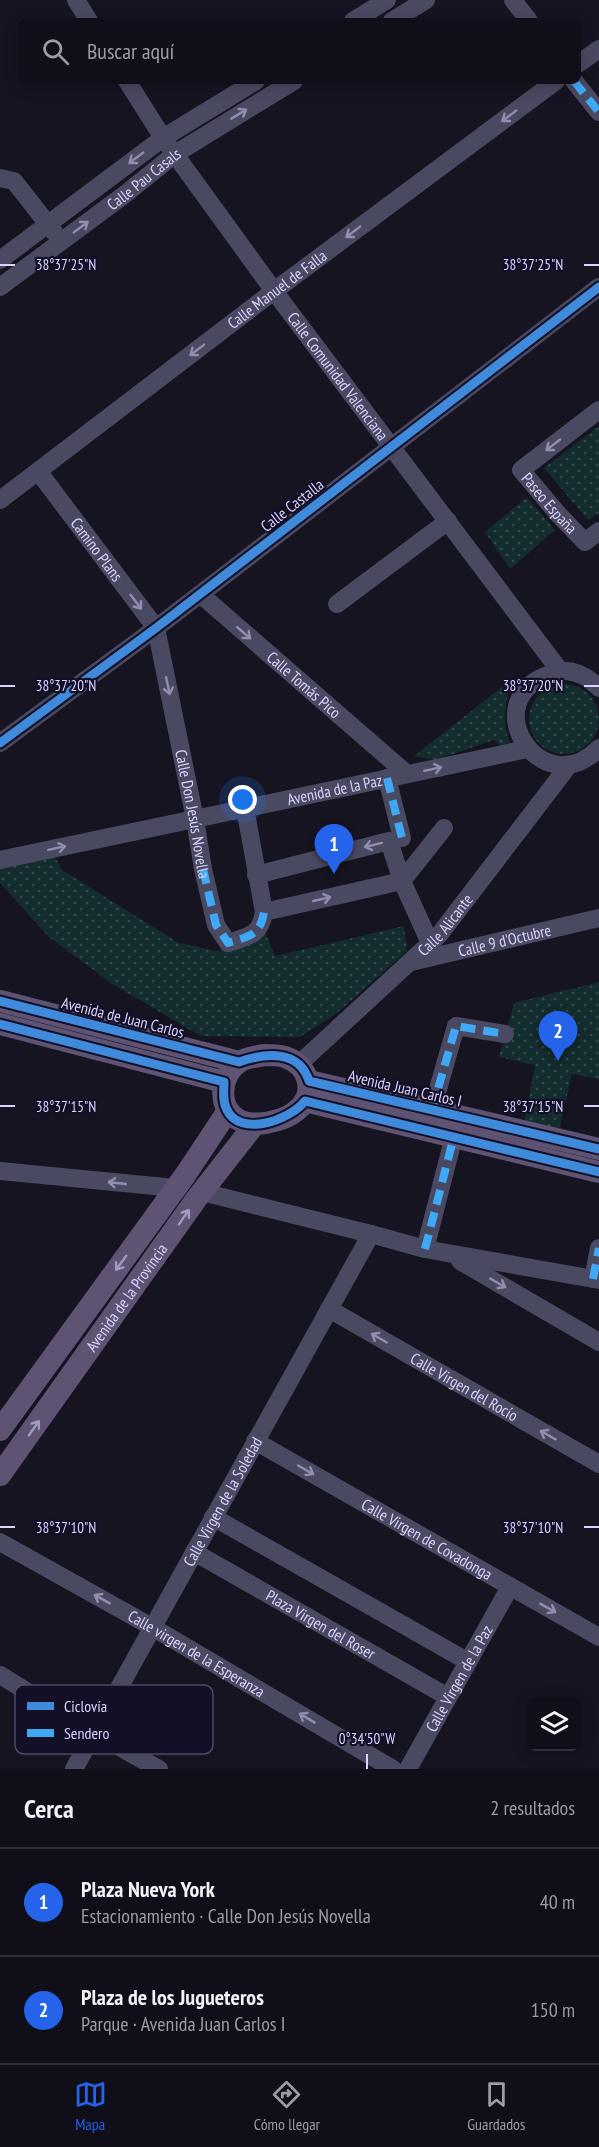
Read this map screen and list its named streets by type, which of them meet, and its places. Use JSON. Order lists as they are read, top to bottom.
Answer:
{
  "streets": {
    "main road": ["Avenida de Juan Carlos", "Avenida Juan Carlos I", "Avenida de la Provincia"],
    "street": [
      "Calle Pau Casals",
      "Calle Manuel de Falla",
      "Calle Comunidad Valenciana",
      "Paseo España",
      "Calle Castalla",
      "Camino Plans",
      "Calle Tomás Pico",
      "Avenida de la Paz",
      "Calle Don Jesús Novella",
      "Calle Alicante",
      "Calle 9 d'Octubre",
      "Calle Virgen del Rocío",
      "Calle Virgen de la Soledad",
      "Calle Virgen de Covadonga",
      "Plaza Virgen del Roser",
      "Calle virgen de la Esperanza",
      "Calle Virgen de la Paz"
    ]
  },
  "crossings": [
    ["Calle Pau Casals", "Calle Comunidad Valenciana"],
    ["Calle Manuel de Falla", "Calle Comunidad Valenciana"],
    ["Calle Manuel de Falla", "Camino Plans"],
    ["Calle Comunidad Valenciana", "Calle Castalla"],
    ["Calle Castalla", "Camino Plans"],
    ["Calle Castalla", "Calle Tomás Pico"],
    ["Calle Castalla", "Calle Don Jesús Novella"],
    ["Camino Plans", "Calle Don Jesús Novella"],
    ["Calle Tomás Pico", "Avenida de la Paz"],
    ["Avenida de la Paz", "Calle Don Jesús Novella"],
    ["Calle Alicante", "Calle 9 d'Octubre"],
    ["Calle Alicante", "Avenida de Juan Carlos"],
    ["Calle Alicante", "Avenida Juan Carlos I"],
    ["Calle Alicante", "Avenida de la Provincia"],
    ["Avenida de Juan Carlos", "Avenida Juan Carlos I"],
    ["Avenida de Juan Carlos", "Avenida de la Provincia"],
    ["Avenida Juan Carlos I", "Avenida de la Provincia"],
    ["Calle Virgen del Rocío", "Calle Virgen de la Soledad"],
    ["Calle Virgen de la Soledad", "Calle Virgen de Covadonga"],
    ["Calle Virgen de la Soledad", "Plaza Virgen del Roser"],
    ["Calle Virgen de la Soledad", "Calle virgen de la Esperanza"],
    ["Calle Virgen de Covadonga", "Calle Virgen de la Paz"],
    ["Plaza Virgen del Roser", "Calle Virgen de la Paz"]
  ],
  "one_way": [
    "Calle Manuel de Falla",
    "Camino Plans",
    "Calle Tomás Pico",
    "Avenida de la Paz",
    "Calle Don Jesús Novella"
  ],
  "legend": ["Ciclovía", "Sendero"],
  "page": {
    "search": "Buscar aquí",
    "pins": ["1", "2"],
    "heading": ["Cerca", "2 resultados"],
    "list": [
      {
        "mark": "1",
        "name": "Plaza Nueva York",
        "note": "Estacionamiento · Calle Don Jesús Novella",
        "value": "40 m"
      },
      {
        "mark": "2",
        "name": "Plaza de los Jugueteros",
        "note": "Parque · Avenida Juan Carlos I",
        "value": "150 m"
      }
    ],
    "nav": ["Mapa", "Cómo llegar", "Guardados"]
  },
  "coordinates": [
    "38°37'25\"N",
    "38°37'20\"N",
    "38°37'15\"N",
    "38°37'10\"N",
    "0°34'50\"W"
  ]
}
